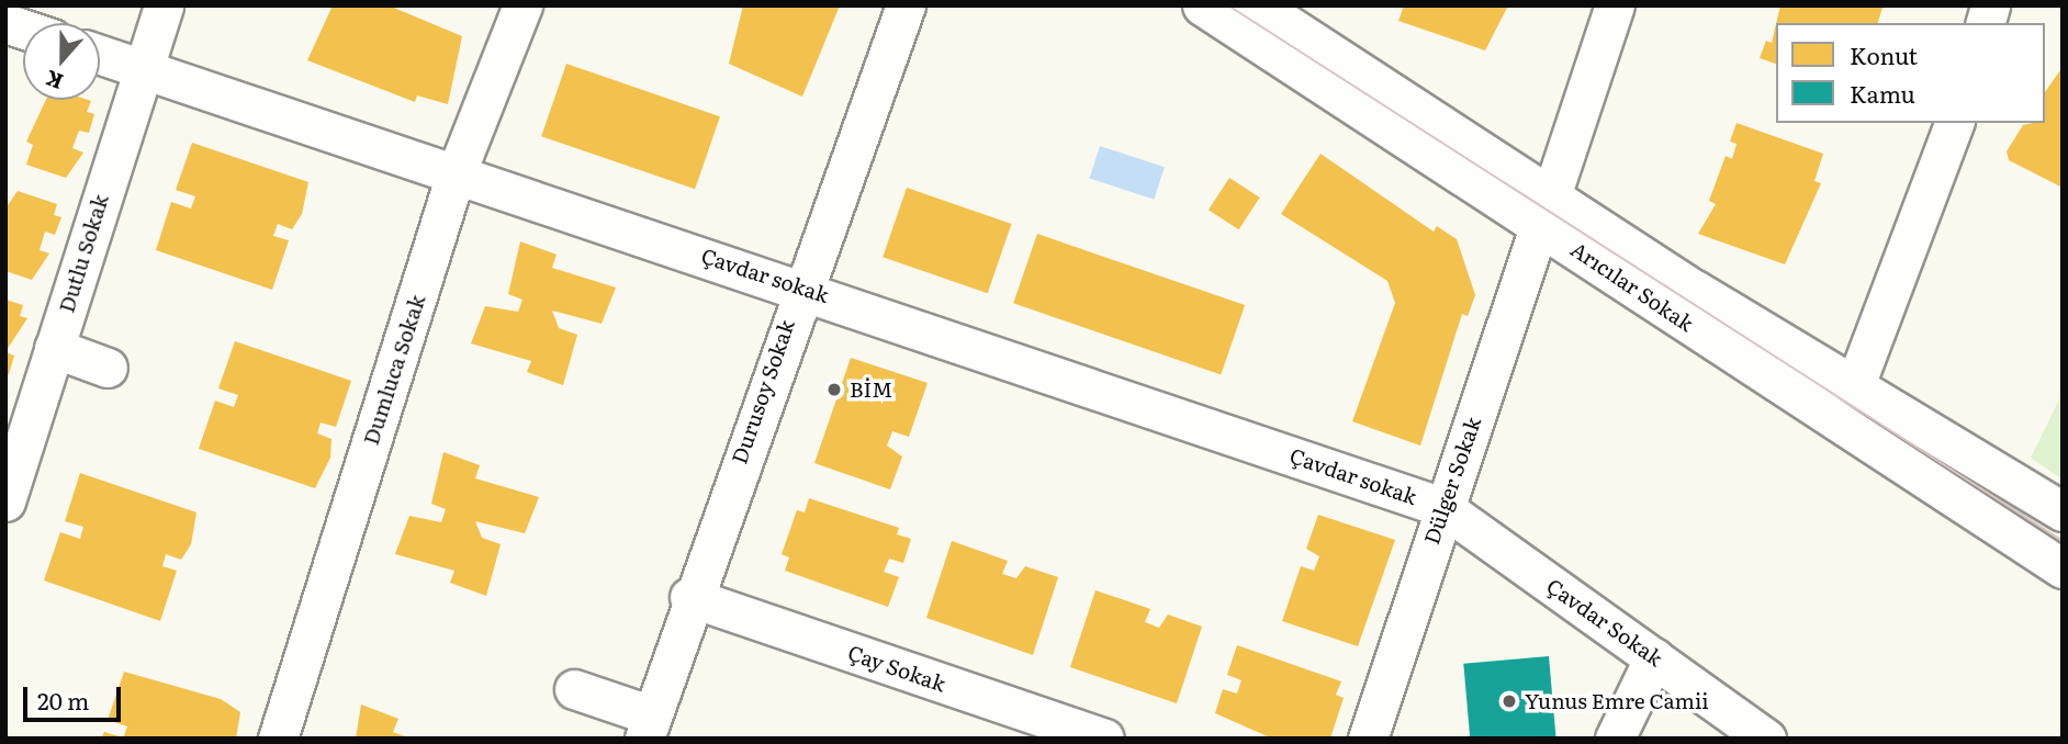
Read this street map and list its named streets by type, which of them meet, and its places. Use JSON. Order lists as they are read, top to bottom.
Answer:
{
  "streets": {
    "street": [
      "Dutlu Sokak",
      "Çavdar sokak",
      "Arıcılar Sokak",
      "Dumluca Sokak",
      "Durusoy Sokak",
      "Dülger Sokak",
      "Çavdar Sokak",
      "Çay Sokak"
    ]
  },
  "crossings": [
    ["Dutlu Sokak", "Çavdar sokak"],
    ["Çavdar sokak", "Dumluca Sokak"],
    ["Çavdar sokak", "Durusoy Sokak"],
    ["Çavdar sokak", "Dülger Sokak"],
    ["Çavdar sokak", "Çavdar Sokak"],
    ["Arıcılar Sokak", "Dülger Sokak"],
    ["Durusoy Sokak", "Çay Sokak"],
    ["Dülger Sokak", "Çavdar Sokak"]
  ],
  "places": ["BİM", "Yunus Emre Camii"],
  "legend": ["Konut", "Kamu"],
  "scale_bar": "20 m",
  "north": "bottom"
}
